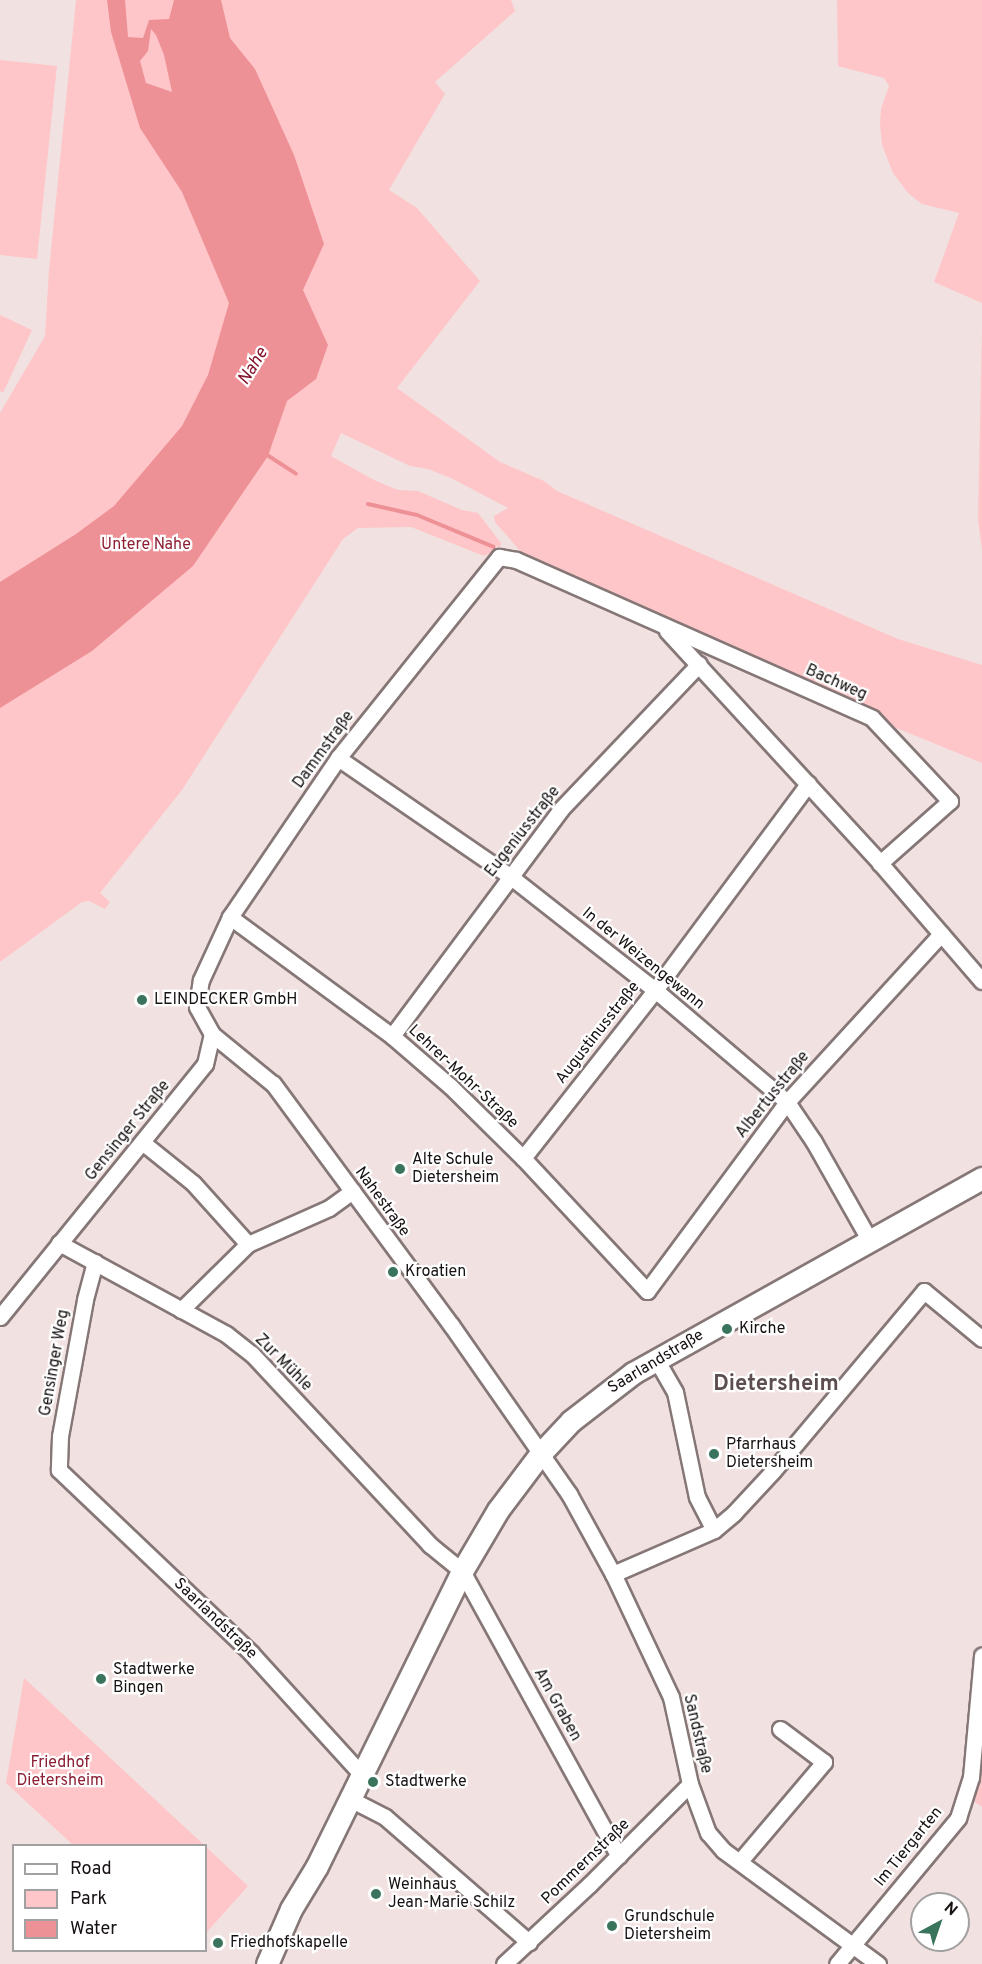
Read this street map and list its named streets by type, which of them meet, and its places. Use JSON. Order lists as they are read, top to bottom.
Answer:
{
  "streets": {
    "main road": ["Saarlandstraße"],
    "street": [
      "Bachweg",
      "Dammstraße",
      "Eugeniusstraße",
      "In der Weizengewann",
      "Augustinusstraße",
      "Lehrer-Mohr-Straße",
      "Albertusstraße",
      "Gensinger Straße",
      "Nahestraße",
      "Gensinger Weg",
      "Zur Mühle",
      "Am Graben",
      "Sandstraße",
      "Im Tiergarten",
      "Pommernstraße"
    ]
  },
  "crossings": [
    ["Bachweg", "Dammstraße"],
    ["Bachweg", "Eugeniusstraße"],
    ["Bachweg", "Augustinusstraße"],
    ["Bachweg", "Albertusstraße"],
    ["Dammstraße", "In der Weizengewann"],
    ["Dammstraße", "Lehrer-Mohr-Straße"],
    ["Dammstraße", "Nahestraße"],
    ["Eugeniusstraße", "In der Weizengewann"],
    ["Eugeniusstraße", "Lehrer-Mohr-Straße"],
    ["In der Weizengewann", "Augustinusstraße"],
    ["In der Weizengewann", "Albertusstraße"],
    ["In der Weizengewann", "Saarlandstraße"],
    ["Augustinusstraße", "Lehrer-Mohr-Straße"],
    ["Lehrer-Mohr-Straße", "Albertusstraße"],
    ["Gensinger Straße", "Nahestraße"],
    ["Gensinger Straße", "Zur Mühle"],
    ["Nahestraße", "Saarlandstraße"],
    ["Nahestraße", "Sandstraße"],
    ["Saarlandstraße", "Gensinger Weg"],
    ["Saarlandstraße", "Zur Mühle"],
    ["Saarlandstraße", "Am Graben"],
    ["Saarlandstraße", "Sandstraße"],
    ["Gensinger Weg", "Zur Mühle"],
    ["Zur Mühle", "Am Graben"],
    ["Am Graben", "Pommernstraße"],
    ["Sandstraße", "Im Tiergarten"],
    ["Sandstraße", "Pommernstraße"]
  ],
  "districts": ["Dietersheim"],
  "water": ["Nahe"],
  "parks": ["Untere Nahe", "Friedhof Dietersheim"],
  "places": [
    "LEINDECKER GmbH",
    "Alte Schule Dietersheim",
    "Kroatien",
    "Kirche",
    "Pfarrhaus Dietersheim",
    "Stadtwerke Bingen",
    "Stadtwerke",
    "Weinhaus Jean-Marie Schilz",
    "Grundschule Dietersheim",
    "Friedhofskapelle"
  ],
  "legend": ["Road", "Park", "Water"],
  "north": "top right"
}
